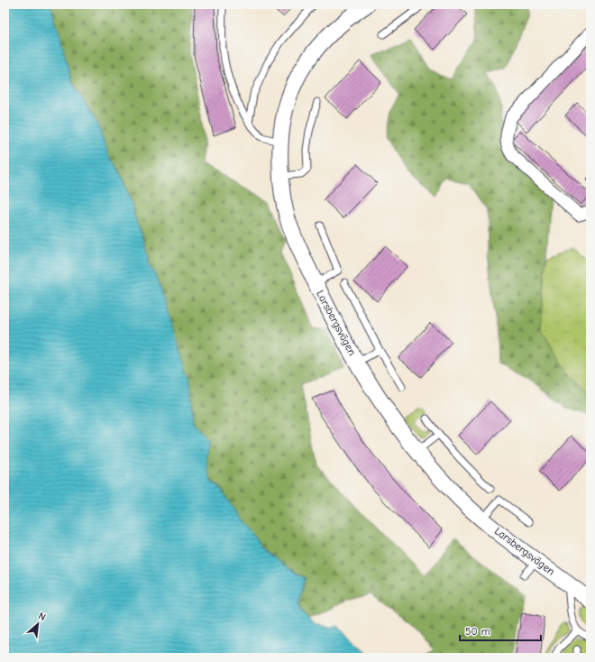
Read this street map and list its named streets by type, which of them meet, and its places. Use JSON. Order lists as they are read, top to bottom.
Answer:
{
  "streets": {
    "street": ["Larsbergsvägen"]
  },
  "scale_bar": "50 m",
  "north": "top right"
}
